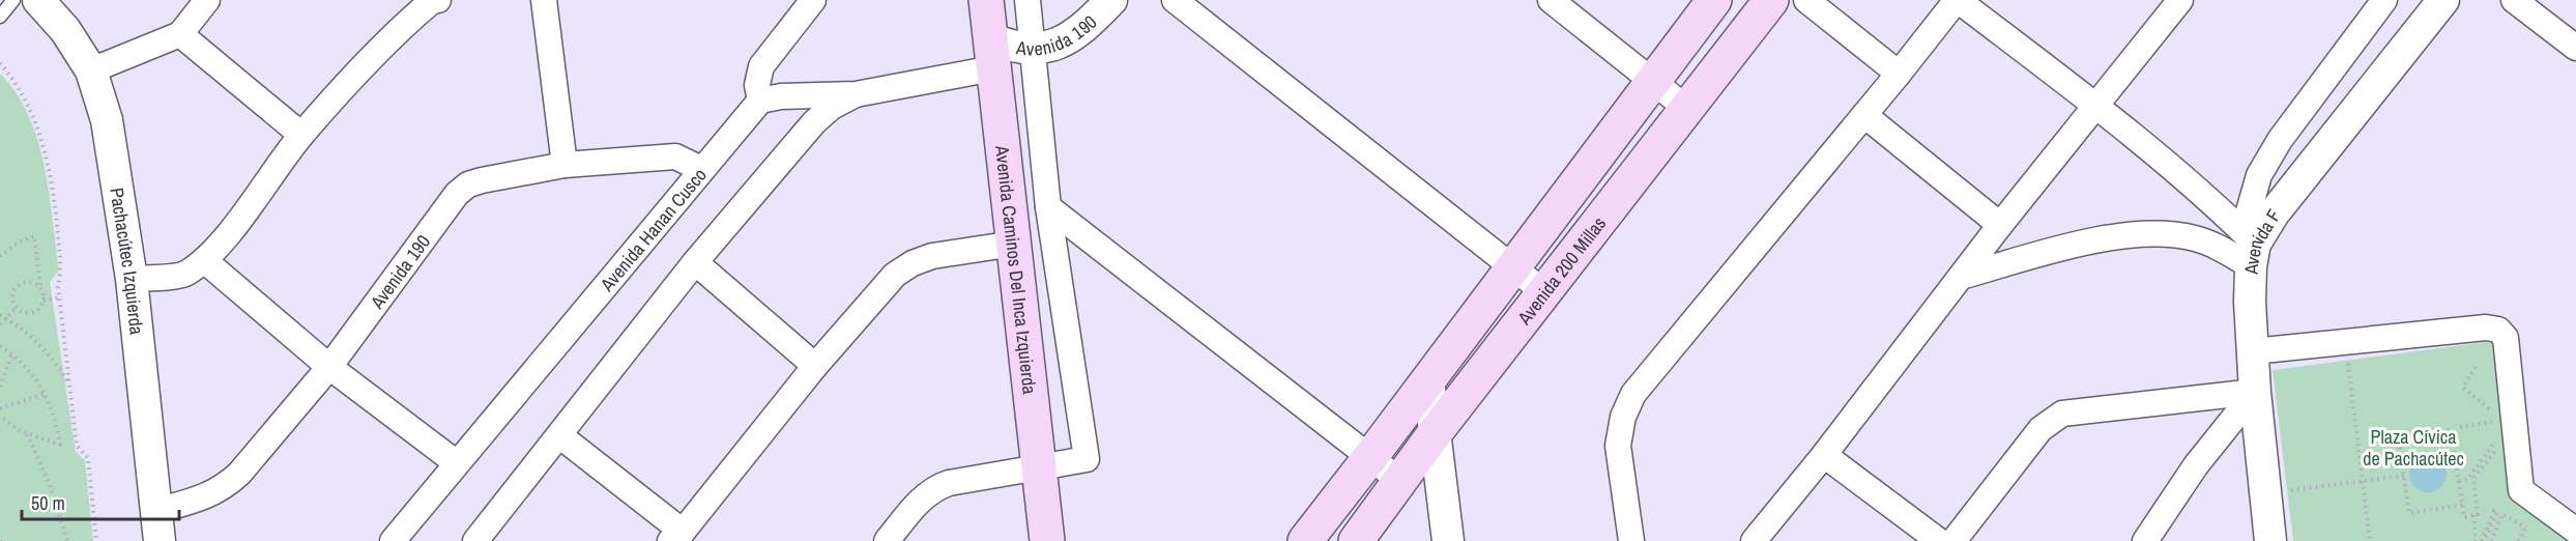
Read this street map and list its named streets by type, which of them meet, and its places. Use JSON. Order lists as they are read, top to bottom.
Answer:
{
  "streets": {
    "main road": ["Avenida 200 Millas", "Avenida Caminos Del Inca Izquierda"],
    "street": [
      "Avenida 190",
      "Avenida Hanan Cusco",
      "Avenida F",
      "Pachacútec Izquierda"
    ]
  },
  "crossings": [
    ["Avenida 190", "Avenida Hanan Cusco"],
    ["Avenida 190", "Pachacútec Izquierda"],
    ["Avenida 190", "Avenida Caminos Del Inca Izquierda"]
  ],
  "parks": ["Plaza Cívica de Pachacútec"],
  "scale_bar": "50 m"
}
